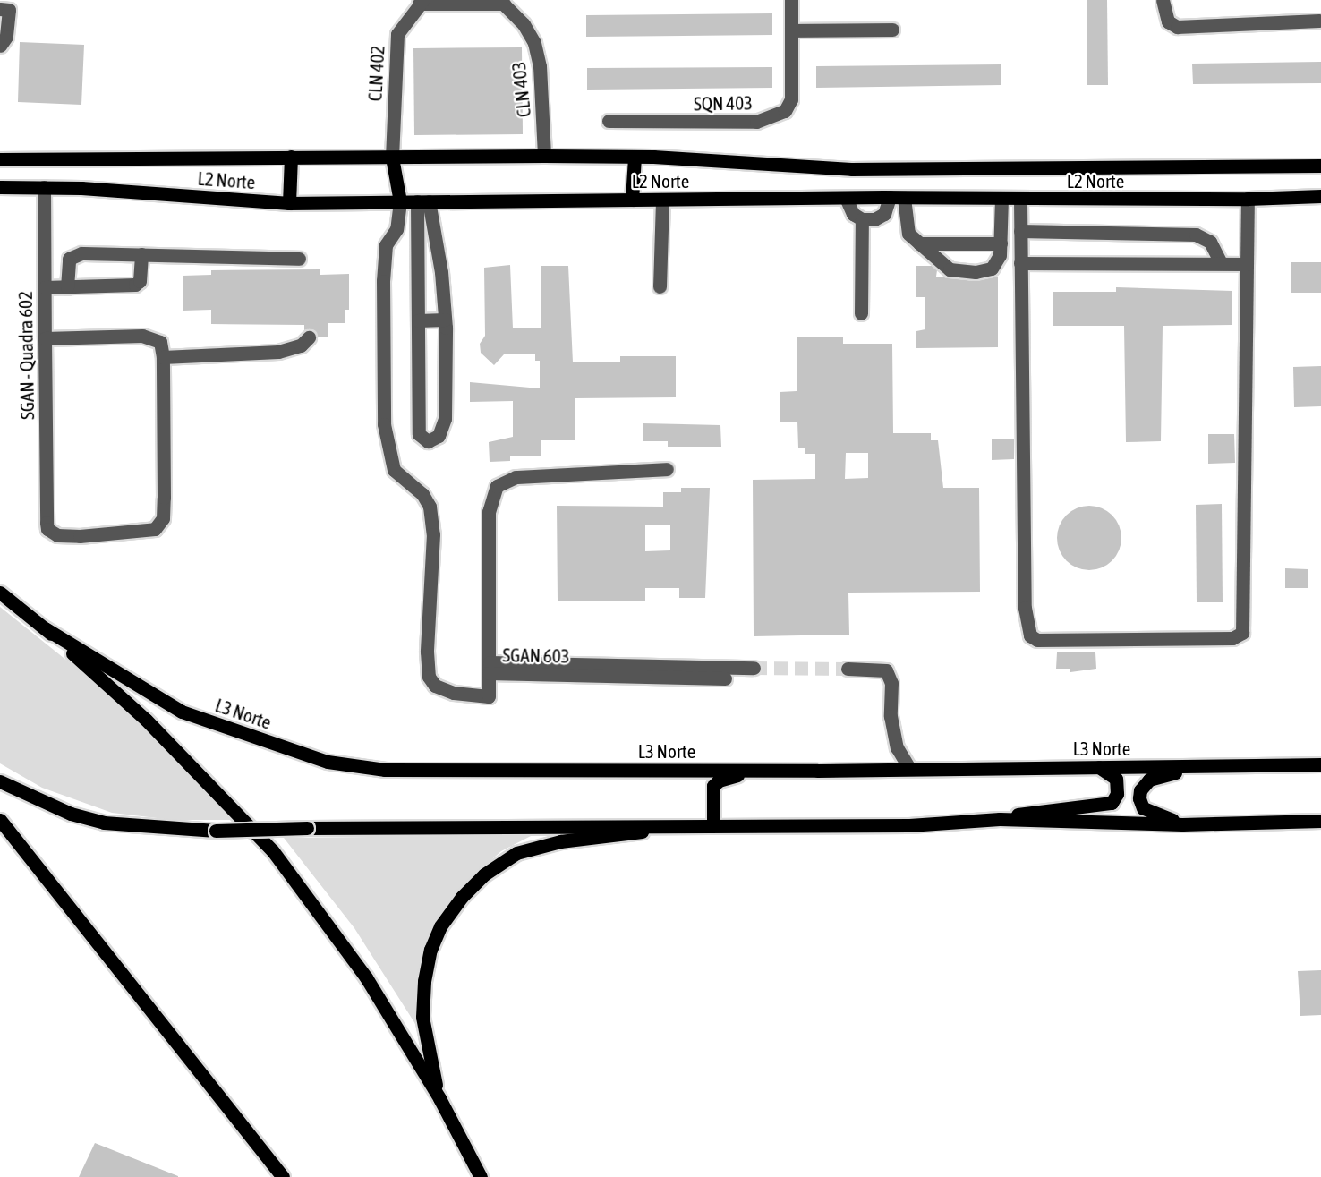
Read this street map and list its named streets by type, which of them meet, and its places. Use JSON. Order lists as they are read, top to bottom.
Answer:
{
  "streets": {
    "main road": ["L2 Norte", "L3 Norte"],
    "street": [
      "CLN 402",
      "CLN 403",
      "SQN 403",
      "SGAN - Quadra 602",
      "SGAN 603"
    ]
  },
  "crossings": [
    ["CLN 402", "L2 Norte"],
    ["CLN 403", "L2 Norte"],
    ["L2 Norte", "SGAN - Quadra 602"]
  ]
}
